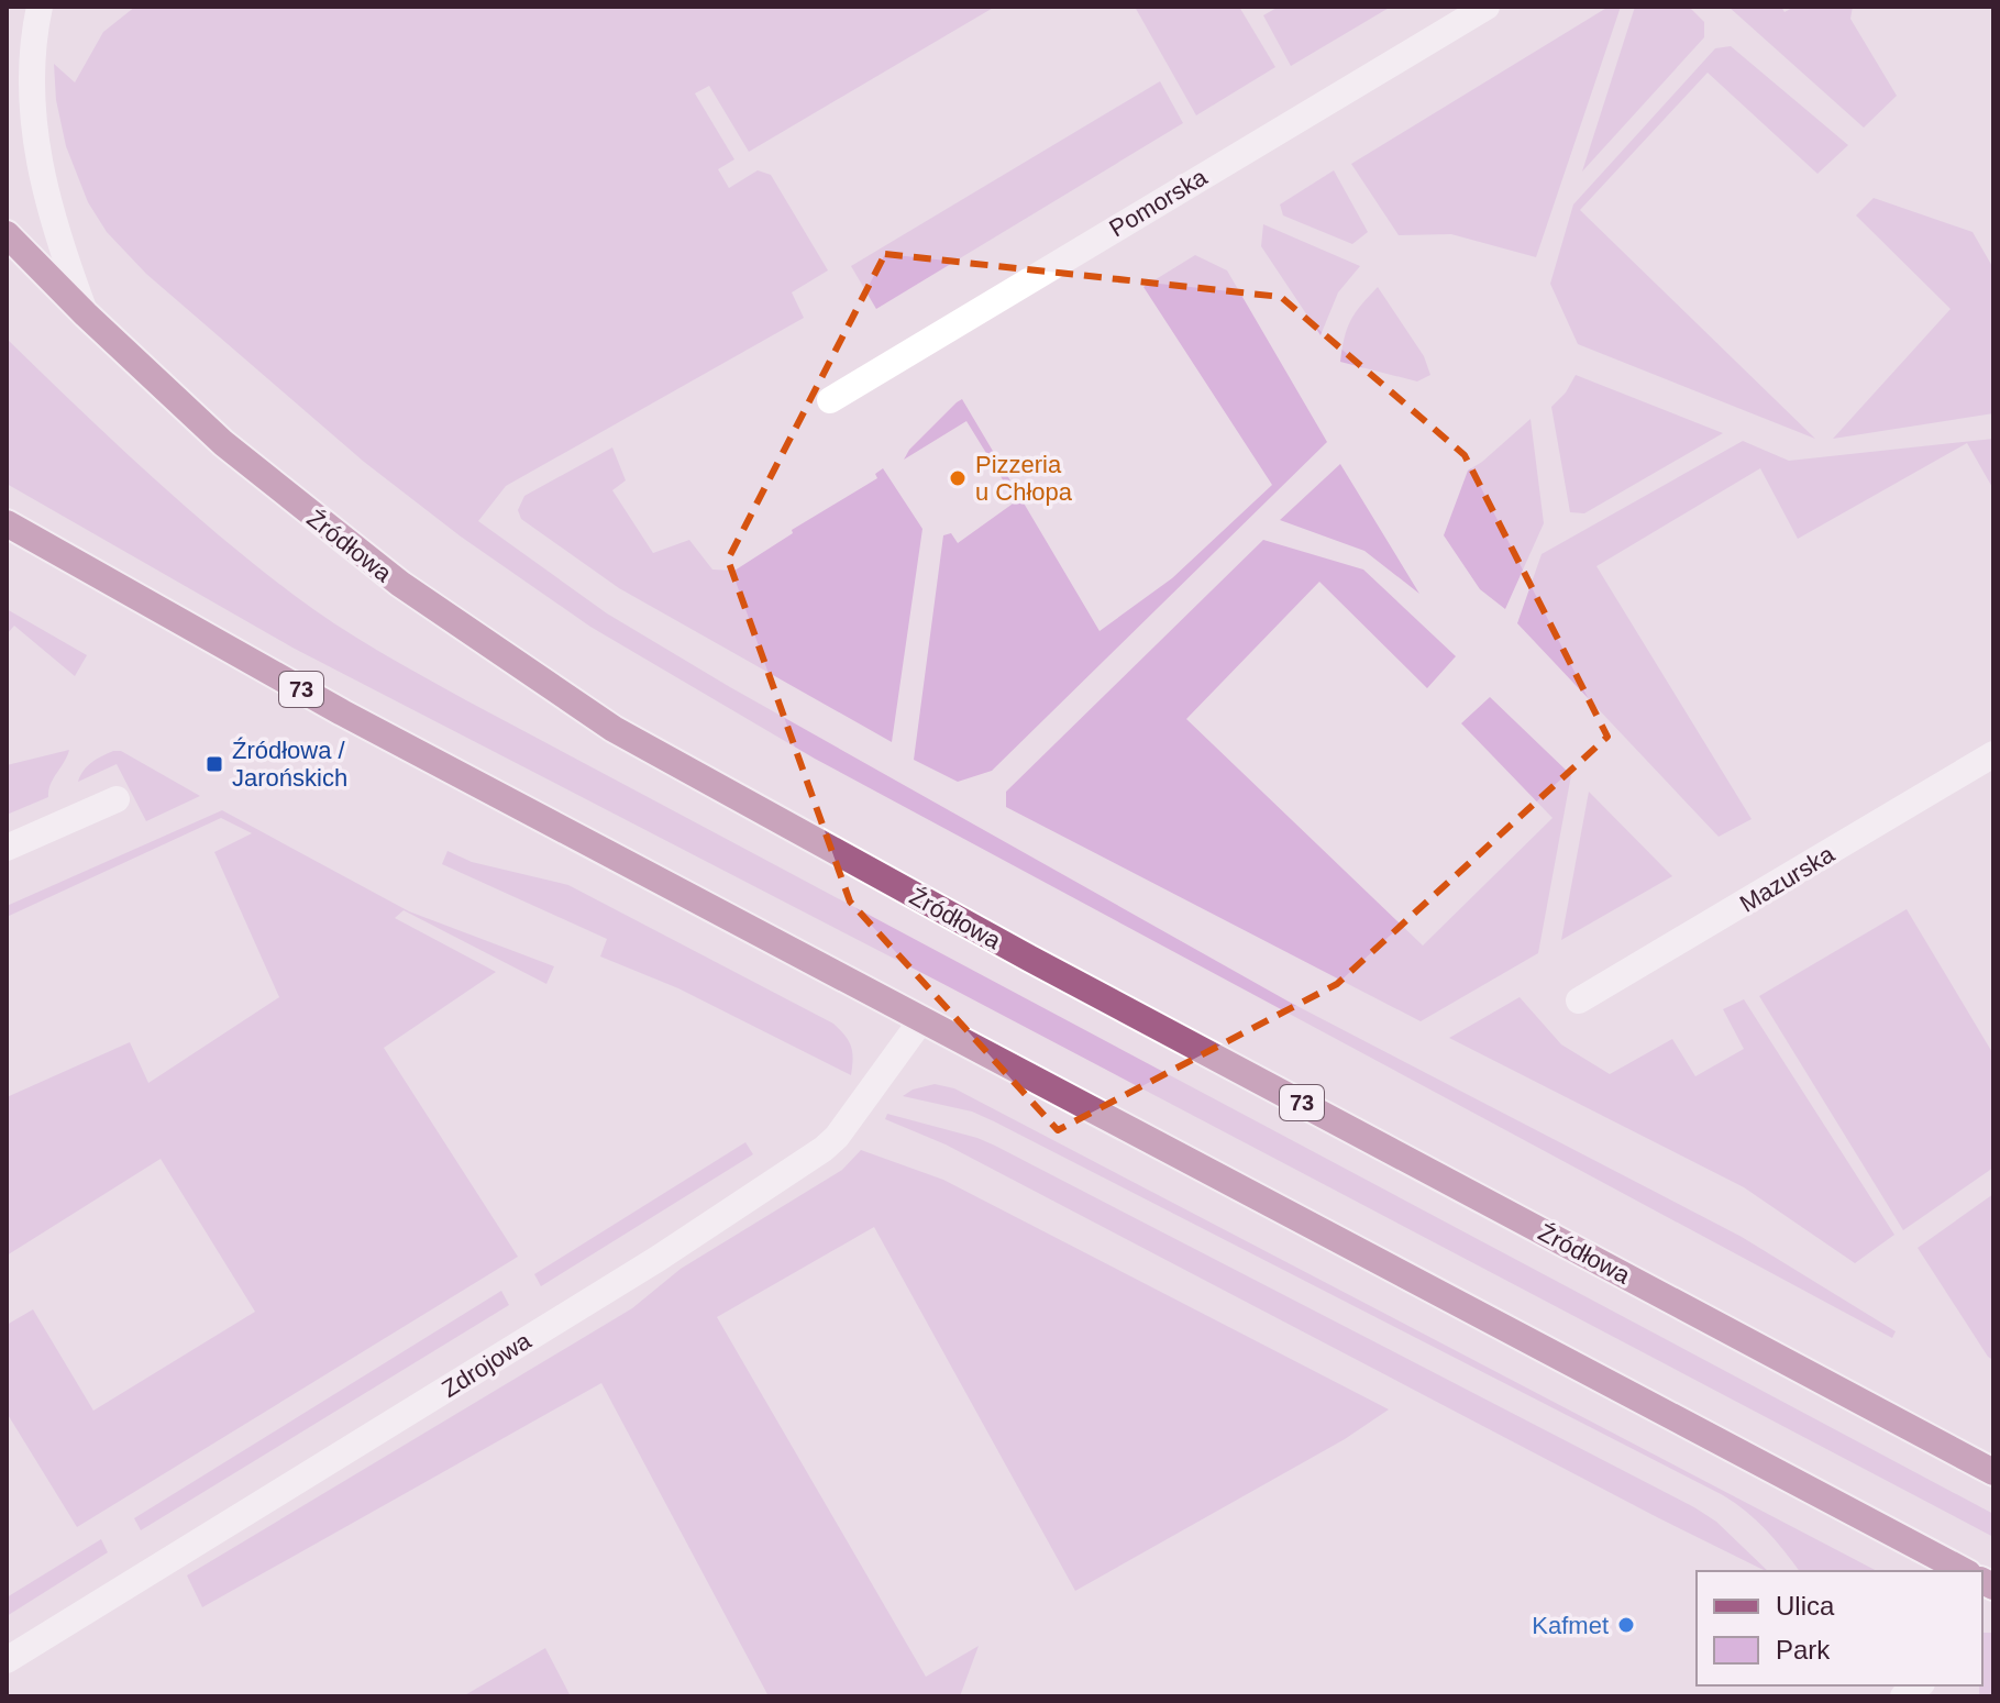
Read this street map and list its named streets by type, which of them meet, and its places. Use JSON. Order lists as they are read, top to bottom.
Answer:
{
  "streets": {
    "main road": ["Źródłowa", "73"],
    "street": ["Pomorska", "Mazurska", "Zdrojowa"]
  },
  "crossings": [
    ["73", "Zdrojowa"]
  ],
  "places": {
    "other": ["Pizzeria u Chłopa", "Kafmet"],
    "transit": ["Źródłowa / Jarońskich"]
  },
  "legend": ["Ulica", "Park"]
}
